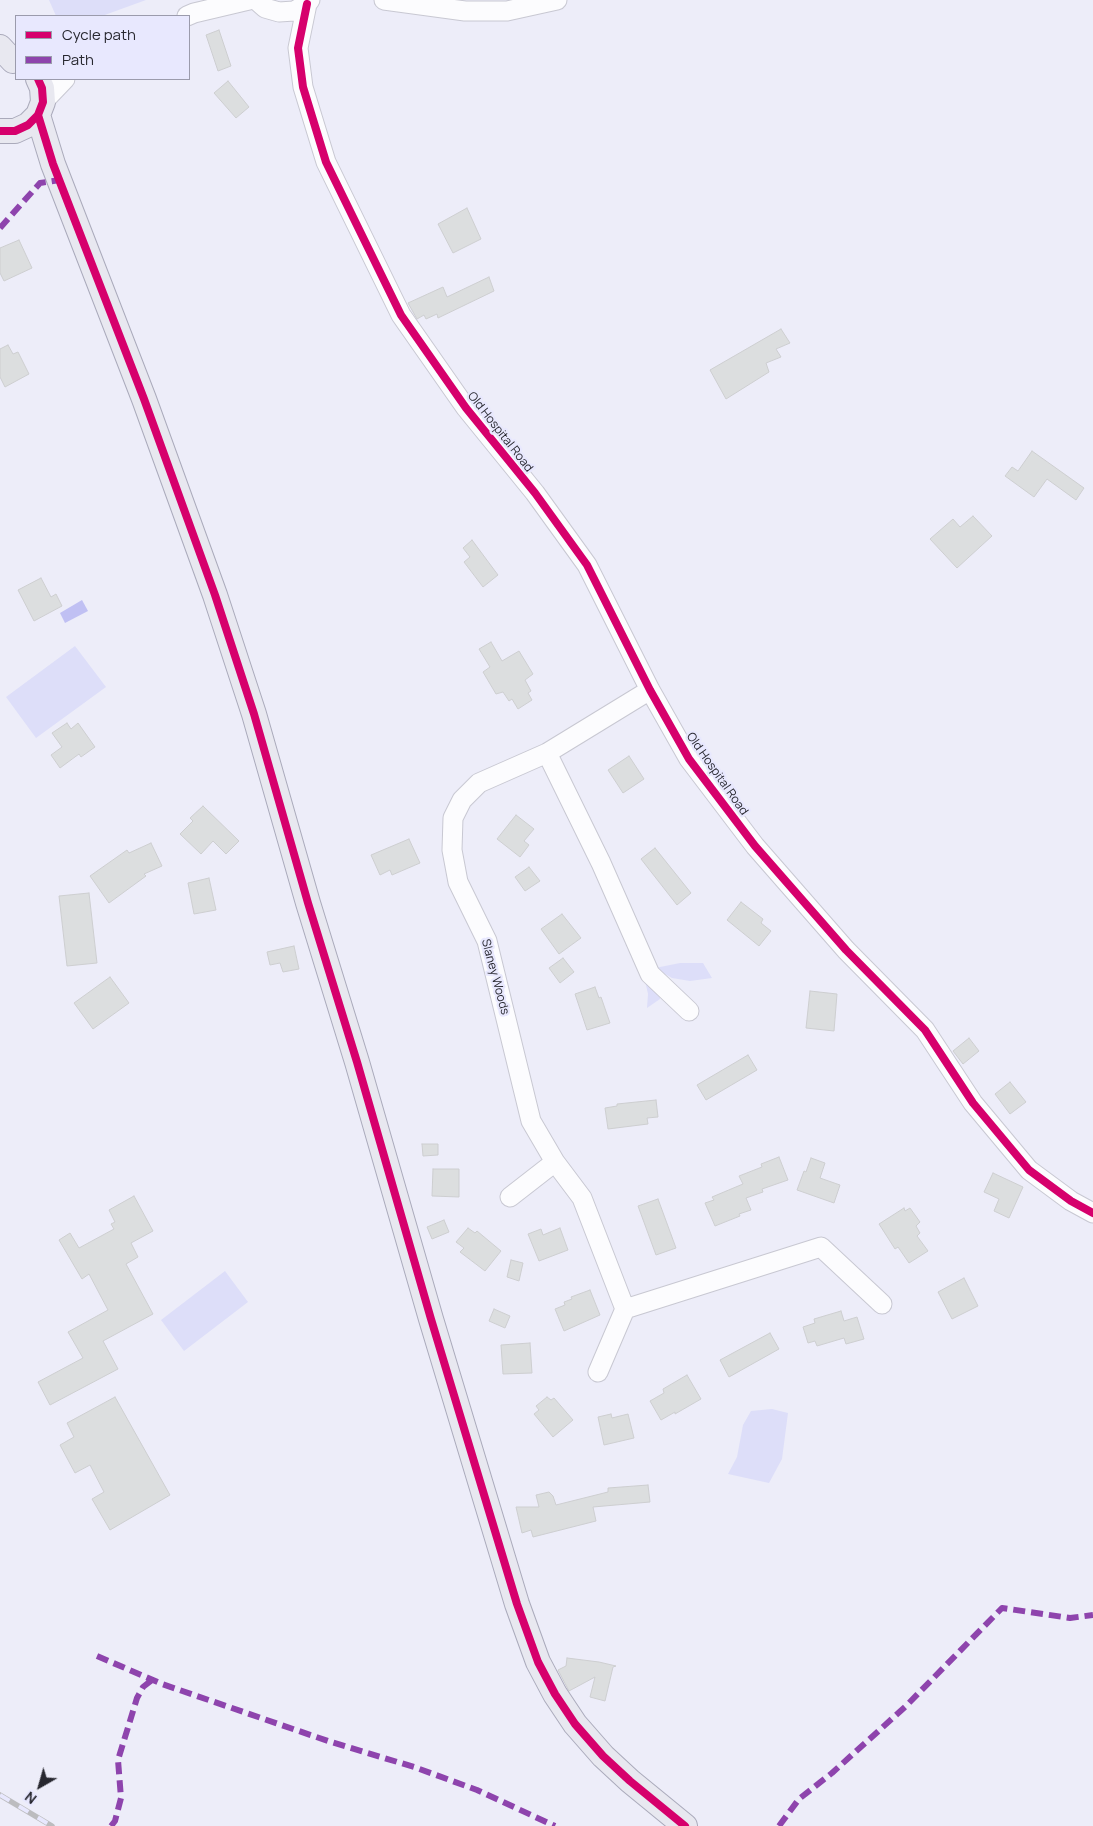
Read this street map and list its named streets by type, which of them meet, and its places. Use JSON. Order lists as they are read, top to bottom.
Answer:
{
  "streets": {
    "street": ["Old Hospital Road", "Slaney Woods"]
  },
  "crossings": [
    ["Old Hospital Road", "Slaney Woods"]
  ],
  "legend": ["Cycle path", "Path"],
  "north": "bottom left"
}
